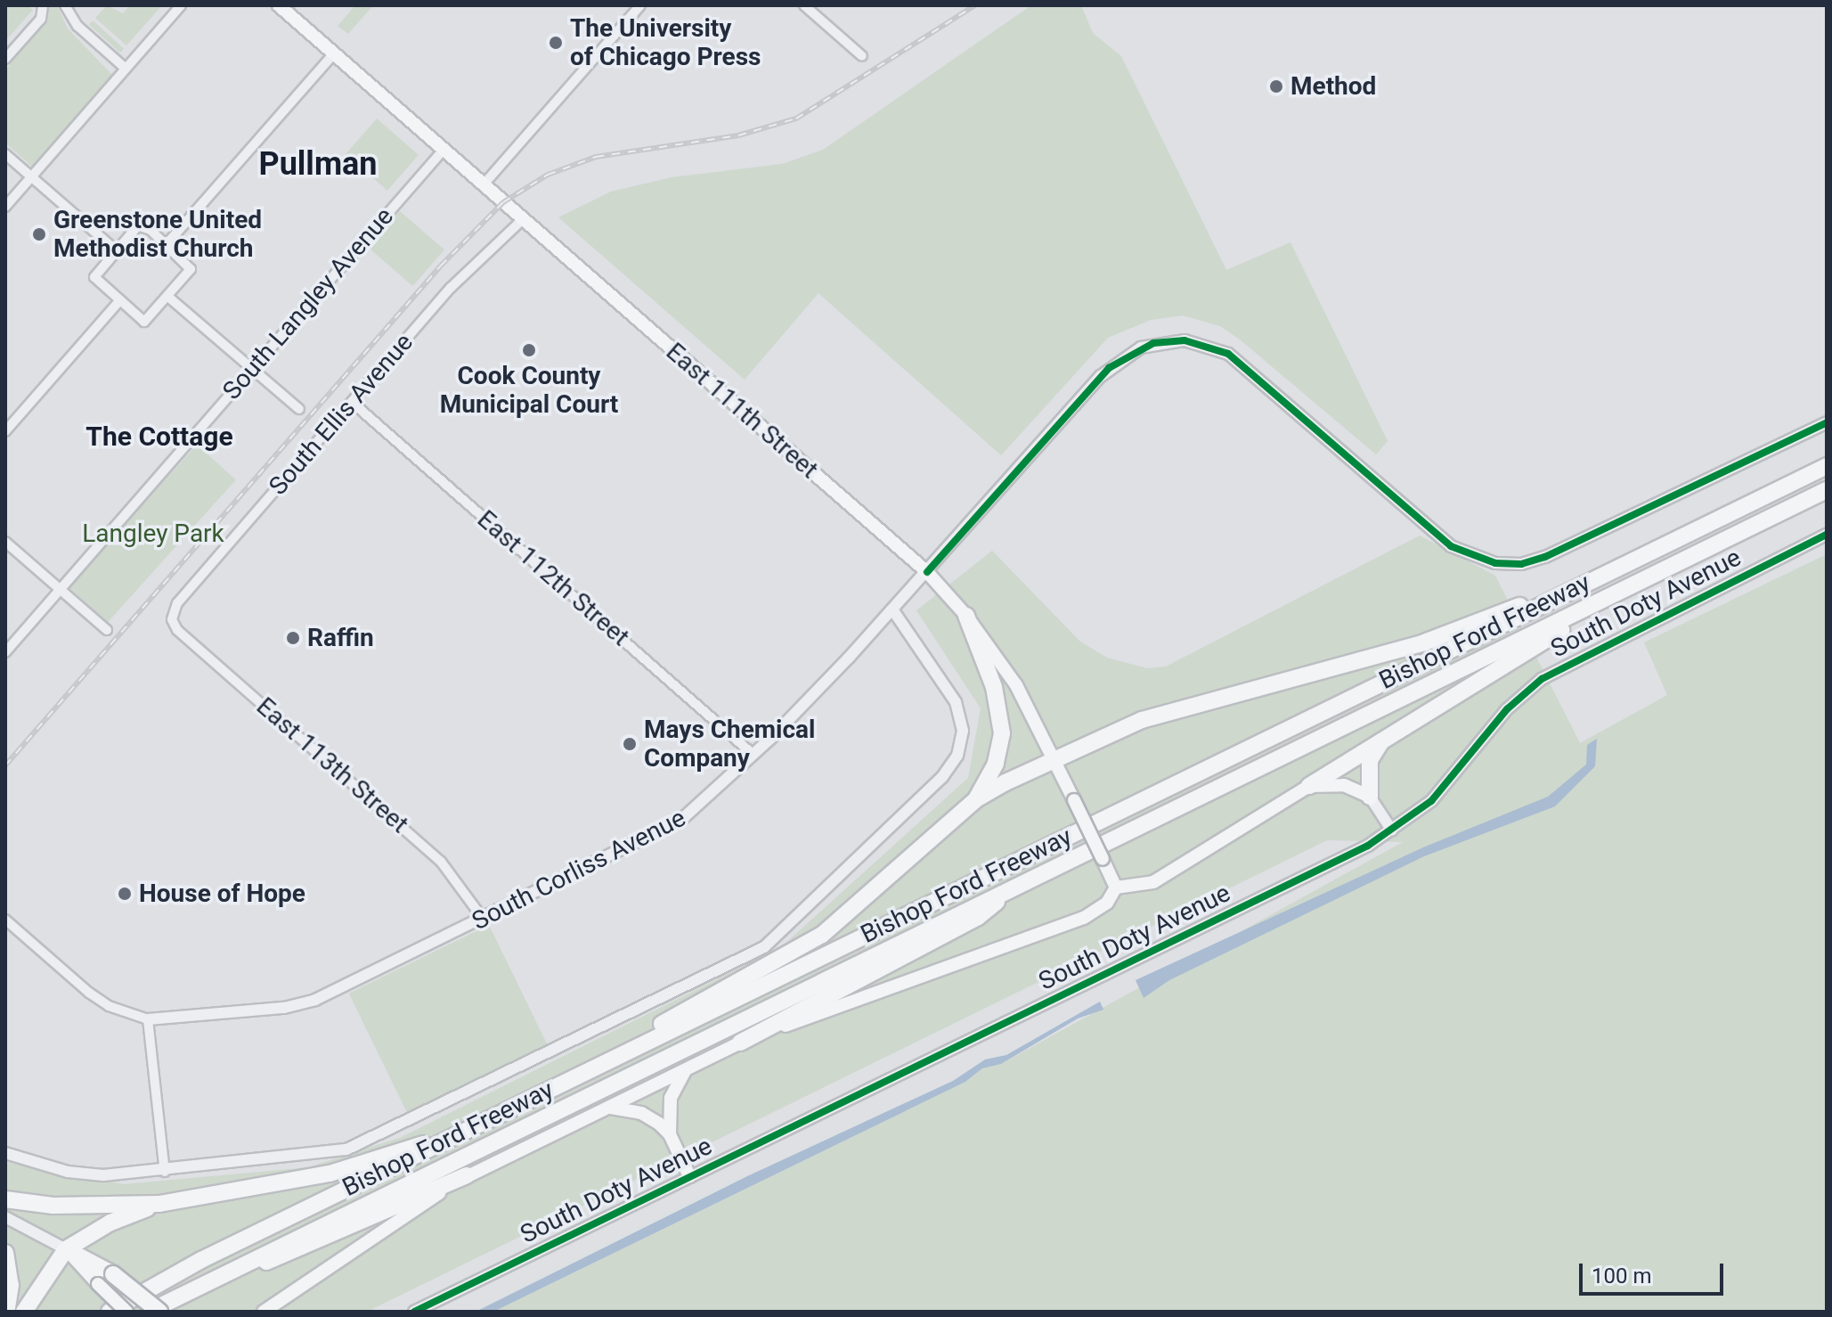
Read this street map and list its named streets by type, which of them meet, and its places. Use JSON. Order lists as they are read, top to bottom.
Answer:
{
  "streets": {
    "highway": ["Bishop Ford Freeway"],
    "main road": ["East 111th Street"],
    "street": [
      "South Langley Avenue",
      "South Ellis Avenue",
      "East 112th Street",
      "South Doty Avenue",
      "East 113th Street",
      "South Corliss Avenue"
    ]
  },
  "crossings": [
    ["South Langley Avenue", "East 111th Street"],
    ["East 111th Street", "South Ellis Avenue"],
    ["East 111th Street", "South Corliss Avenue"],
    ["South Ellis Avenue", "East 112th Street"],
    ["South Ellis Avenue", "East 113th Street"],
    ["East 112th Street", "South Corliss Avenue"],
    ["East 113th Street", "South Corliss Avenue"]
  ],
  "districts": ["Pullman", "The Cottage"],
  "parks": ["Langley Park"],
  "places": [
    "The University of Chicago Press",
    "Method",
    "Greenstone United Methodist Church",
    "Cook County Municipal Court",
    "Raffin",
    "Mays Chemical Company",
    "House of Hope"
  ],
  "scale_bar": "100 m"
}
